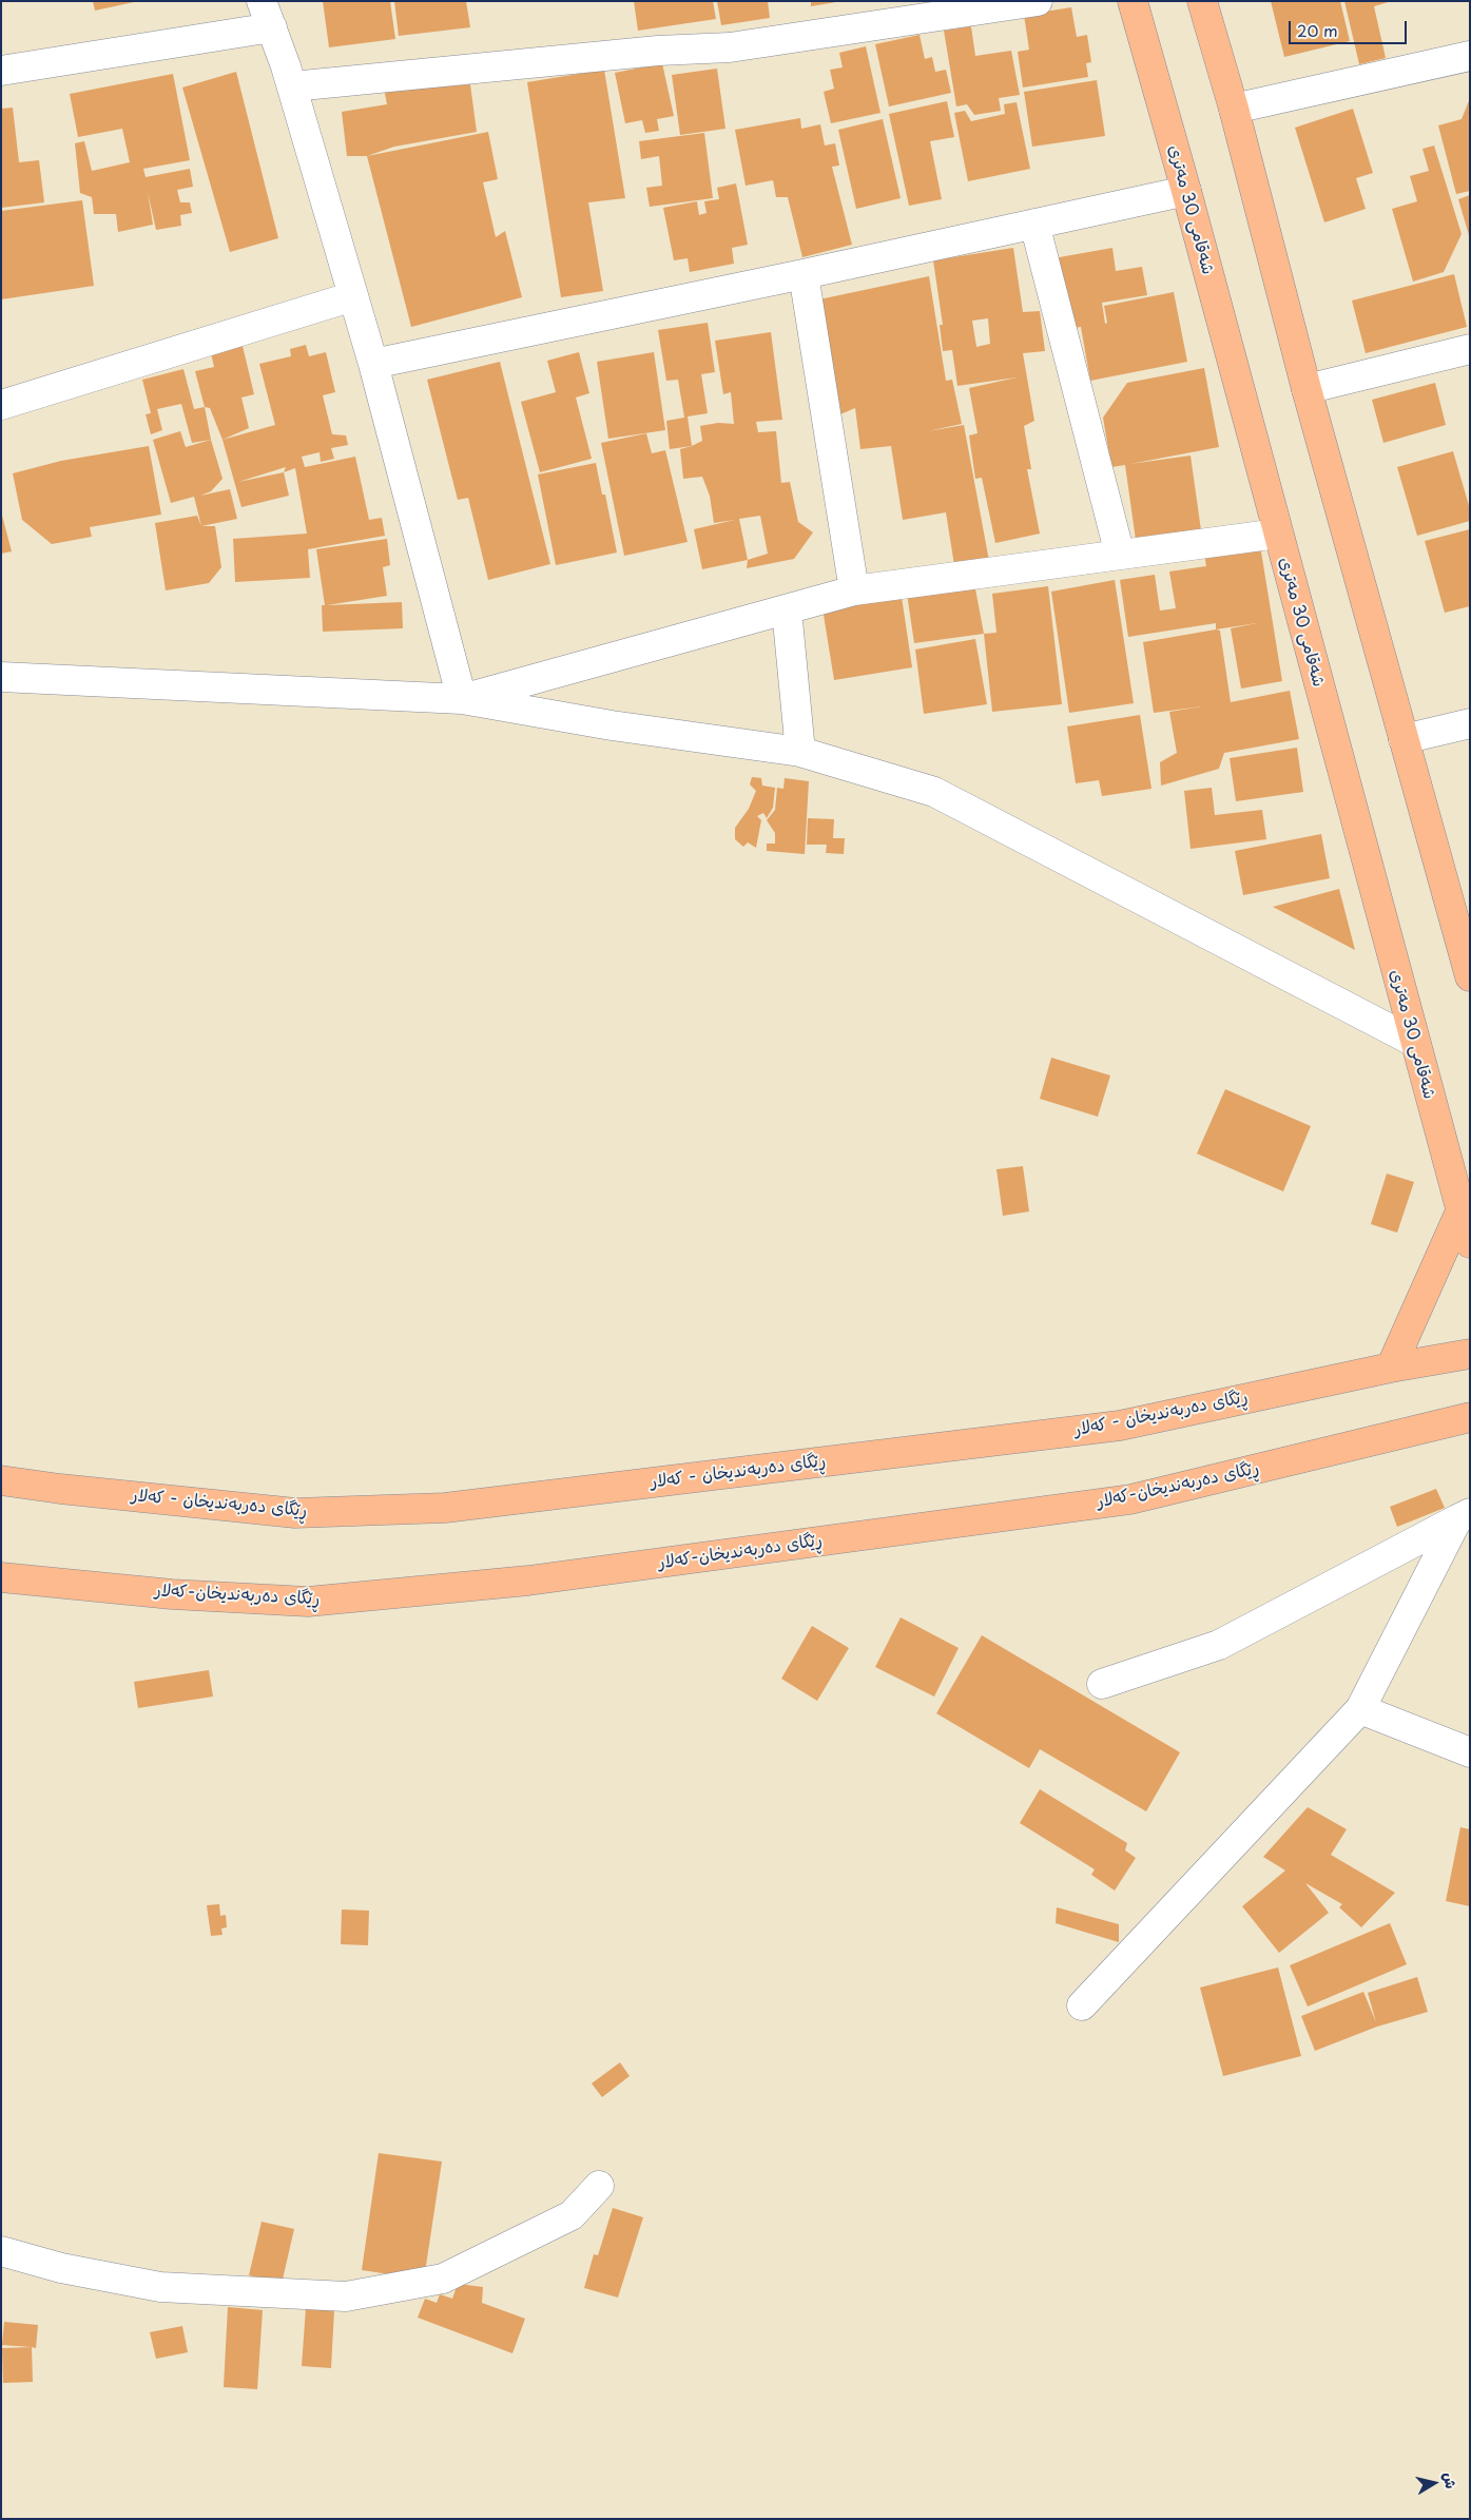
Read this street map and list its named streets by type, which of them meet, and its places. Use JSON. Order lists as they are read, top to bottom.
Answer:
{
  "streets": {
    "main road": ["شەقامی 30 مەتری", "ڕێگای دەربەندیخان - کەلار", "ڕێگای دەربەندیخان-کەلار"]
  },
  "scale_bar": "20 m",
  "north": "right"
}
